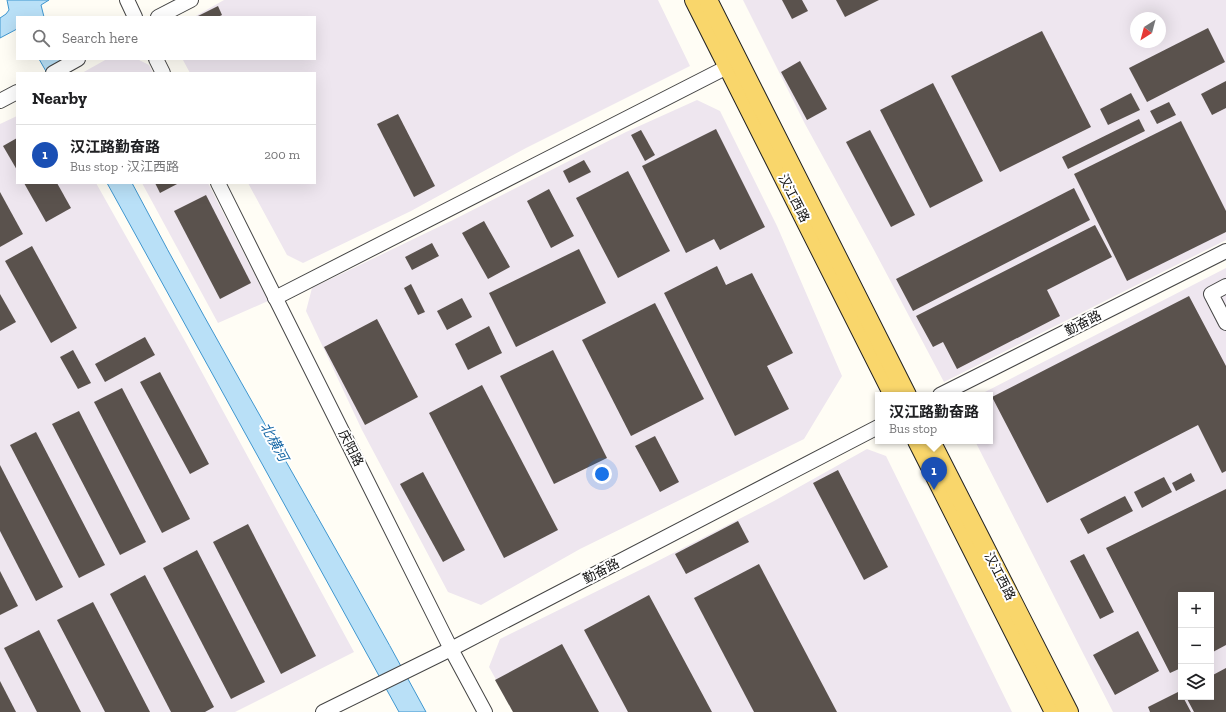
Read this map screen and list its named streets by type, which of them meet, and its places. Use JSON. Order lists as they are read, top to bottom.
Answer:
{
  "streets": {
    "main road": ["汉江西路"],
    "street": ["勤奋路", "庆阳路"]
  },
  "crossings": [
    ["勤奋路", "庆阳路"]
  ],
  "water": ["北横河"],
  "north": "bottom left",
  "page": {
    "search": "Search here",
    "heading": "Nearby",
    "list": [
      {
        "mark": "1",
        "name": "汉江路勤奋路",
        "note": "Bus stop · 汉江西路",
        "value": "200 m"
      }
    ],
    "popup": ["汉江路勤奋路", "Bus stop"],
    "pins": "1",
    "map_buttons": ["+", "−"]
  }
}
